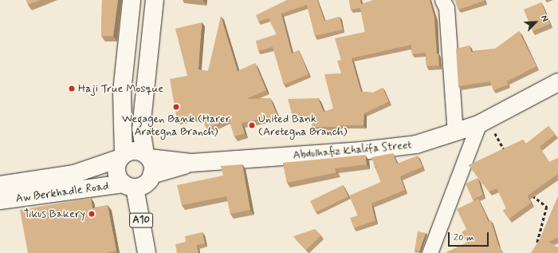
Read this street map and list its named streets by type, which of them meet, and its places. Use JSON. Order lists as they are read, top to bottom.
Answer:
{
  "streets": {
    "main road": ["Abdulhafiz Khalifa Street", "Aw Berkhadle Road", "A10"]
  },
  "crossings": [
    ["Abdulhafiz Khalifa Street", "Aw Berkhadle Road"],
    ["Abdulhafiz Khalifa Street", "A10"],
    ["Aw Berkhadle Road", "A10"]
  ],
  "places": [
    "Haji True Mosque",
    "Wegagen Bank (Harer Arategna Branch)",
    "United Bank (Aretegna Branch)",
    "Tikus Bakery"
  ],
  "scale_bar": "20 m",
  "north": "top right"
}
